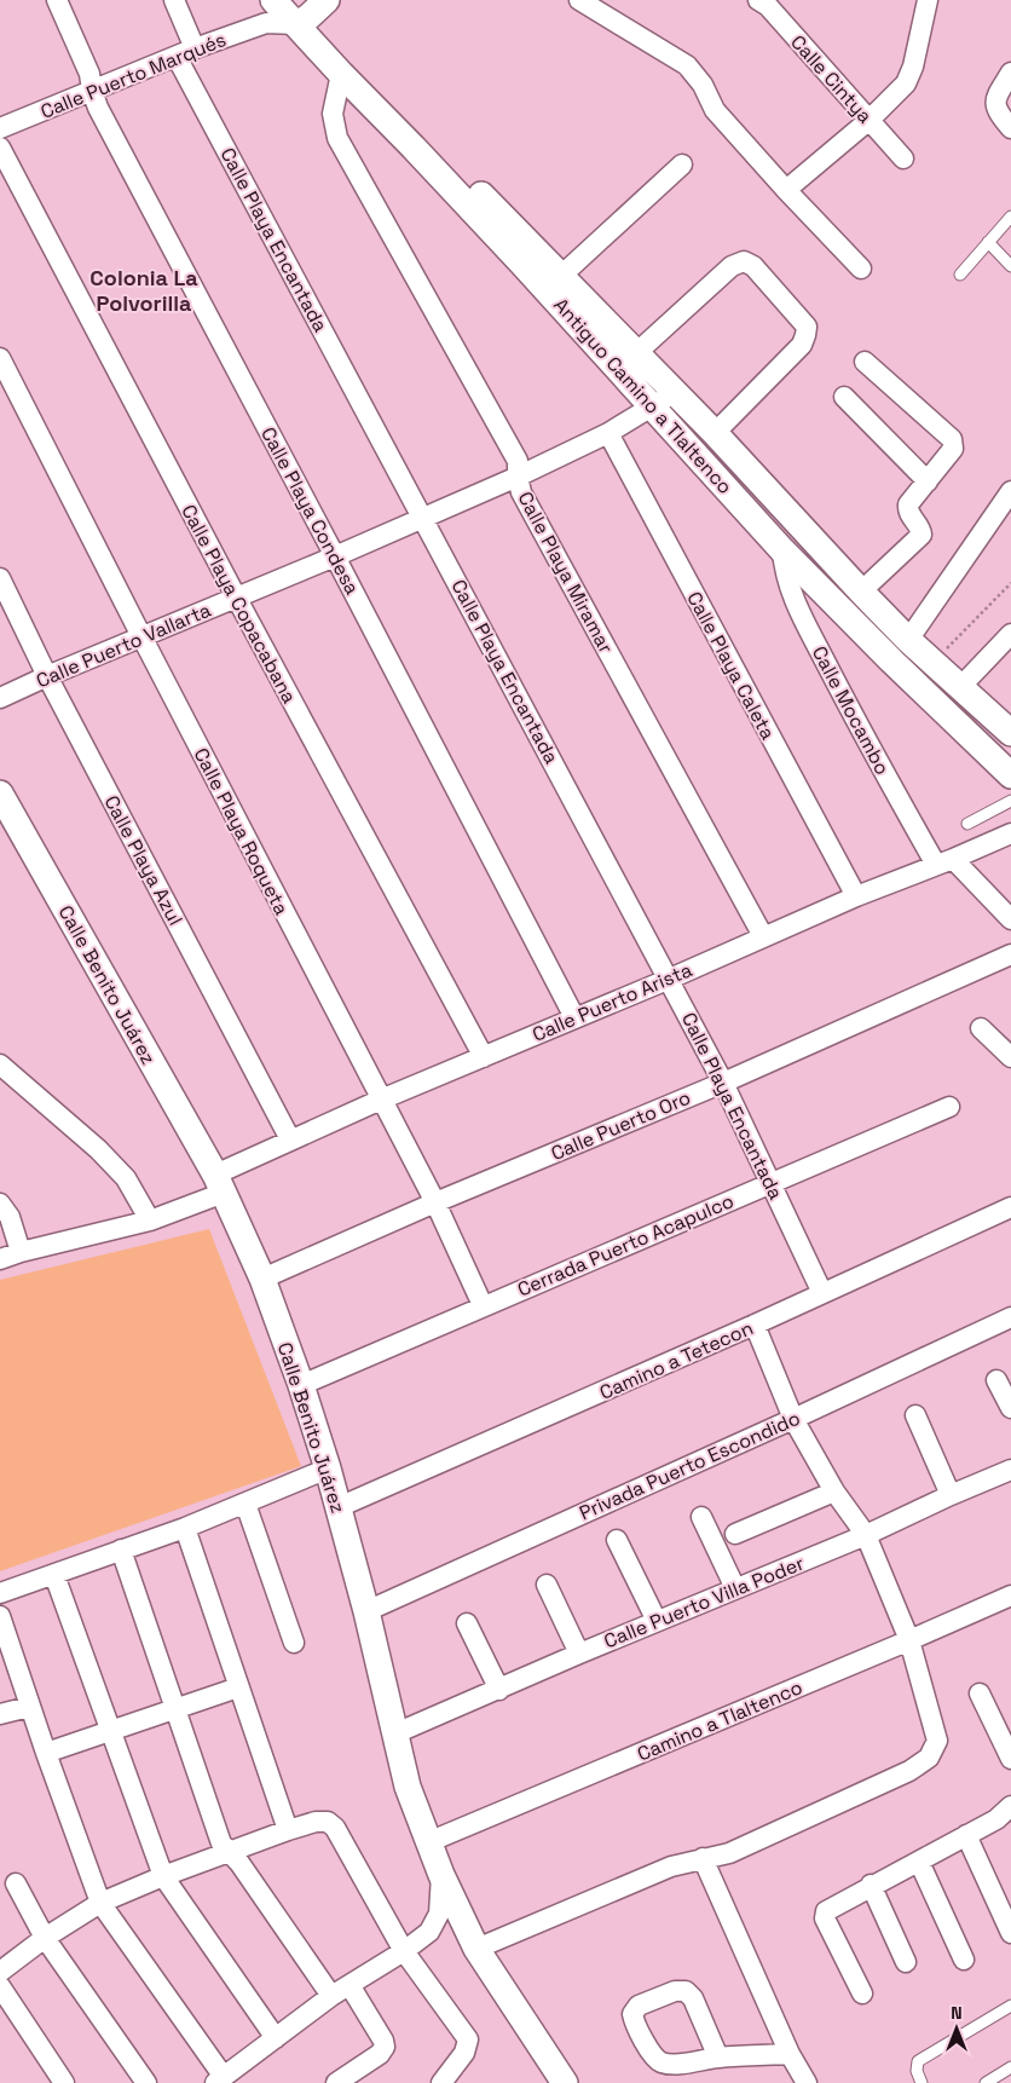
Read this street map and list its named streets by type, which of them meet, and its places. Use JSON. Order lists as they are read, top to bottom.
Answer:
{
  "streets": {
    "street": [
      "Calle Puerto Marqués",
      "Calle Cintya",
      "Calle Playa Encantada",
      "Antiguo Camino a Tlaltenco",
      "Calle Playa Condesa",
      "Calle Playa Miramar",
      "Calle Playa Copacabana",
      "Calle Puerto Vallarta",
      "Calle Playa Caleta",
      "Calle Mocambo",
      "Calle Playa Roqueta",
      "Calle Playa Azul",
      "Calle Benito Juárez",
      "Calle Puerto Arista",
      "Calle Puerto Oro",
      "Cerrada Puerto Acapulco",
      "Camino a Tetecon",
      "Privada Puerto Escondido",
      "Calle Puerto Villa Poder",
      "Camino a Tlaltenco"
    ]
  },
  "crossings": [
    ["Calle Puerto Marqués", "Calle Playa Encantada"],
    ["Calle Puerto Marqués", "Antiguo Camino a Tlaltenco"],
    ["Calle Puerto Marqués", "Calle Playa Condesa"],
    ["Calle Playa Encantada", "Calle Puerto Vallarta"],
    ["Calle Playa Encantada", "Calle Puerto Arista"],
    ["Calle Playa Encantada", "Calle Puerto Oro"],
    ["Calle Playa Encantada", "Cerrada Puerto Acapulco"],
    ["Calle Playa Encantada", "Camino a Tetecon"],
    ["Antiguo Camino a Tlaltenco", "Calle Playa Miramar"],
    ["Antiguo Camino a Tlaltenco", "Calle Puerto Vallarta"],
    ["Antiguo Camino a Tlaltenco", "Calle Mocambo"],
    ["Calle Playa Condesa", "Calle Puerto Vallarta"],
    ["Calle Playa Condesa", "Calle Puerto Arista"],
    ["Calle Playa Miramar", "Calle Puerto Vallarta"],
    ["Calle Playa Miramar", "Calle Puerto Arista"],
    ["Calle Playa Copacabana", "Calle Puerto Vallarta"],
    ["Calle Playa Copacabana", "Calle Puerto Arista"],
    ["Calle Puerto Vallarta", "Calle Playa Caleta"],
    ["Calle Puerto Vallarta", "Calle Playa Roqueta"],
    ["Calle Puerto Vallarta", "Calle Playa Azul"],
    ["Calle Playa Caleta", "Calle Puerto Arista"],
    ["Calle Mocambo", "Calle Puerto Arista"],
    ["Calle Playa Roqueta", "Calle Puerto Arista"],
    ["Calle Playa Roqueta", "Calle Puerto Oro"],
    ["Calle Playa Roqueta", "Cerrada Puerto Acapulco"],
    ["Calle Playa Azul", "Calle Puerto Arista"],
    ["Calle Benito Juárez", "Calle Puerto Arista"],
    ["Calle Benito Juárez", "Calle Puerto Oro"],
    ["Calle Benito Juárez", "Cerrada Puerto Acapulco"],
    ["Calle Benito Juárez", "Camino a Tetecon"],
    ["Calle Benito Juárez", "Privada Puerto Escondido"],
    ["Calle Benito Juárez", "Calle Puerto Villa Poder"],
    ["Calle Benito Juárez", "Camino a Tlaltenco"]
  ],
  "districts": ["Colonia La Polvorilla"],
  "north": "top"
}
